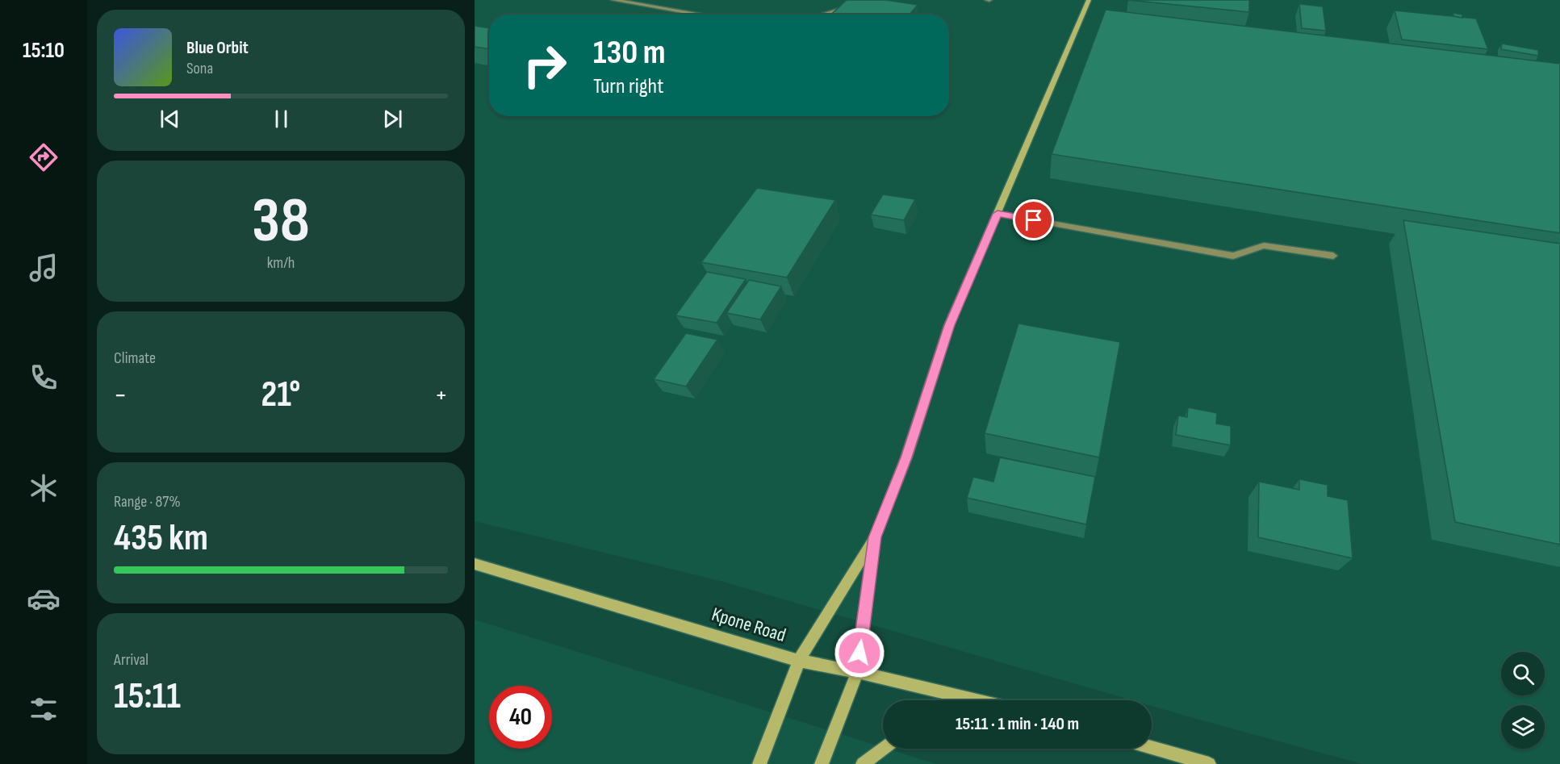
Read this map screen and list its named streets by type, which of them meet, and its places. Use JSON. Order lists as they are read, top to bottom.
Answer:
{
  "streets": {
    "street": ["Kpone Road"]
  },
  "page": {
    "tabs": "15:10",
    "turn": ["130 m", "Turn right"],
    "song": ["Blue Orbit", "Sona"],
    "tile": [
      ["38", "km/h"],
      "Climate",
      ["Range · 87%", "435 km"],
      ["Arrival", "15:11"]
    ],
    "heat": ["−", "21°", "+"],
    "limit": "40",
    "trip": "15:11 · 1 min · 140 m"
  }
}
